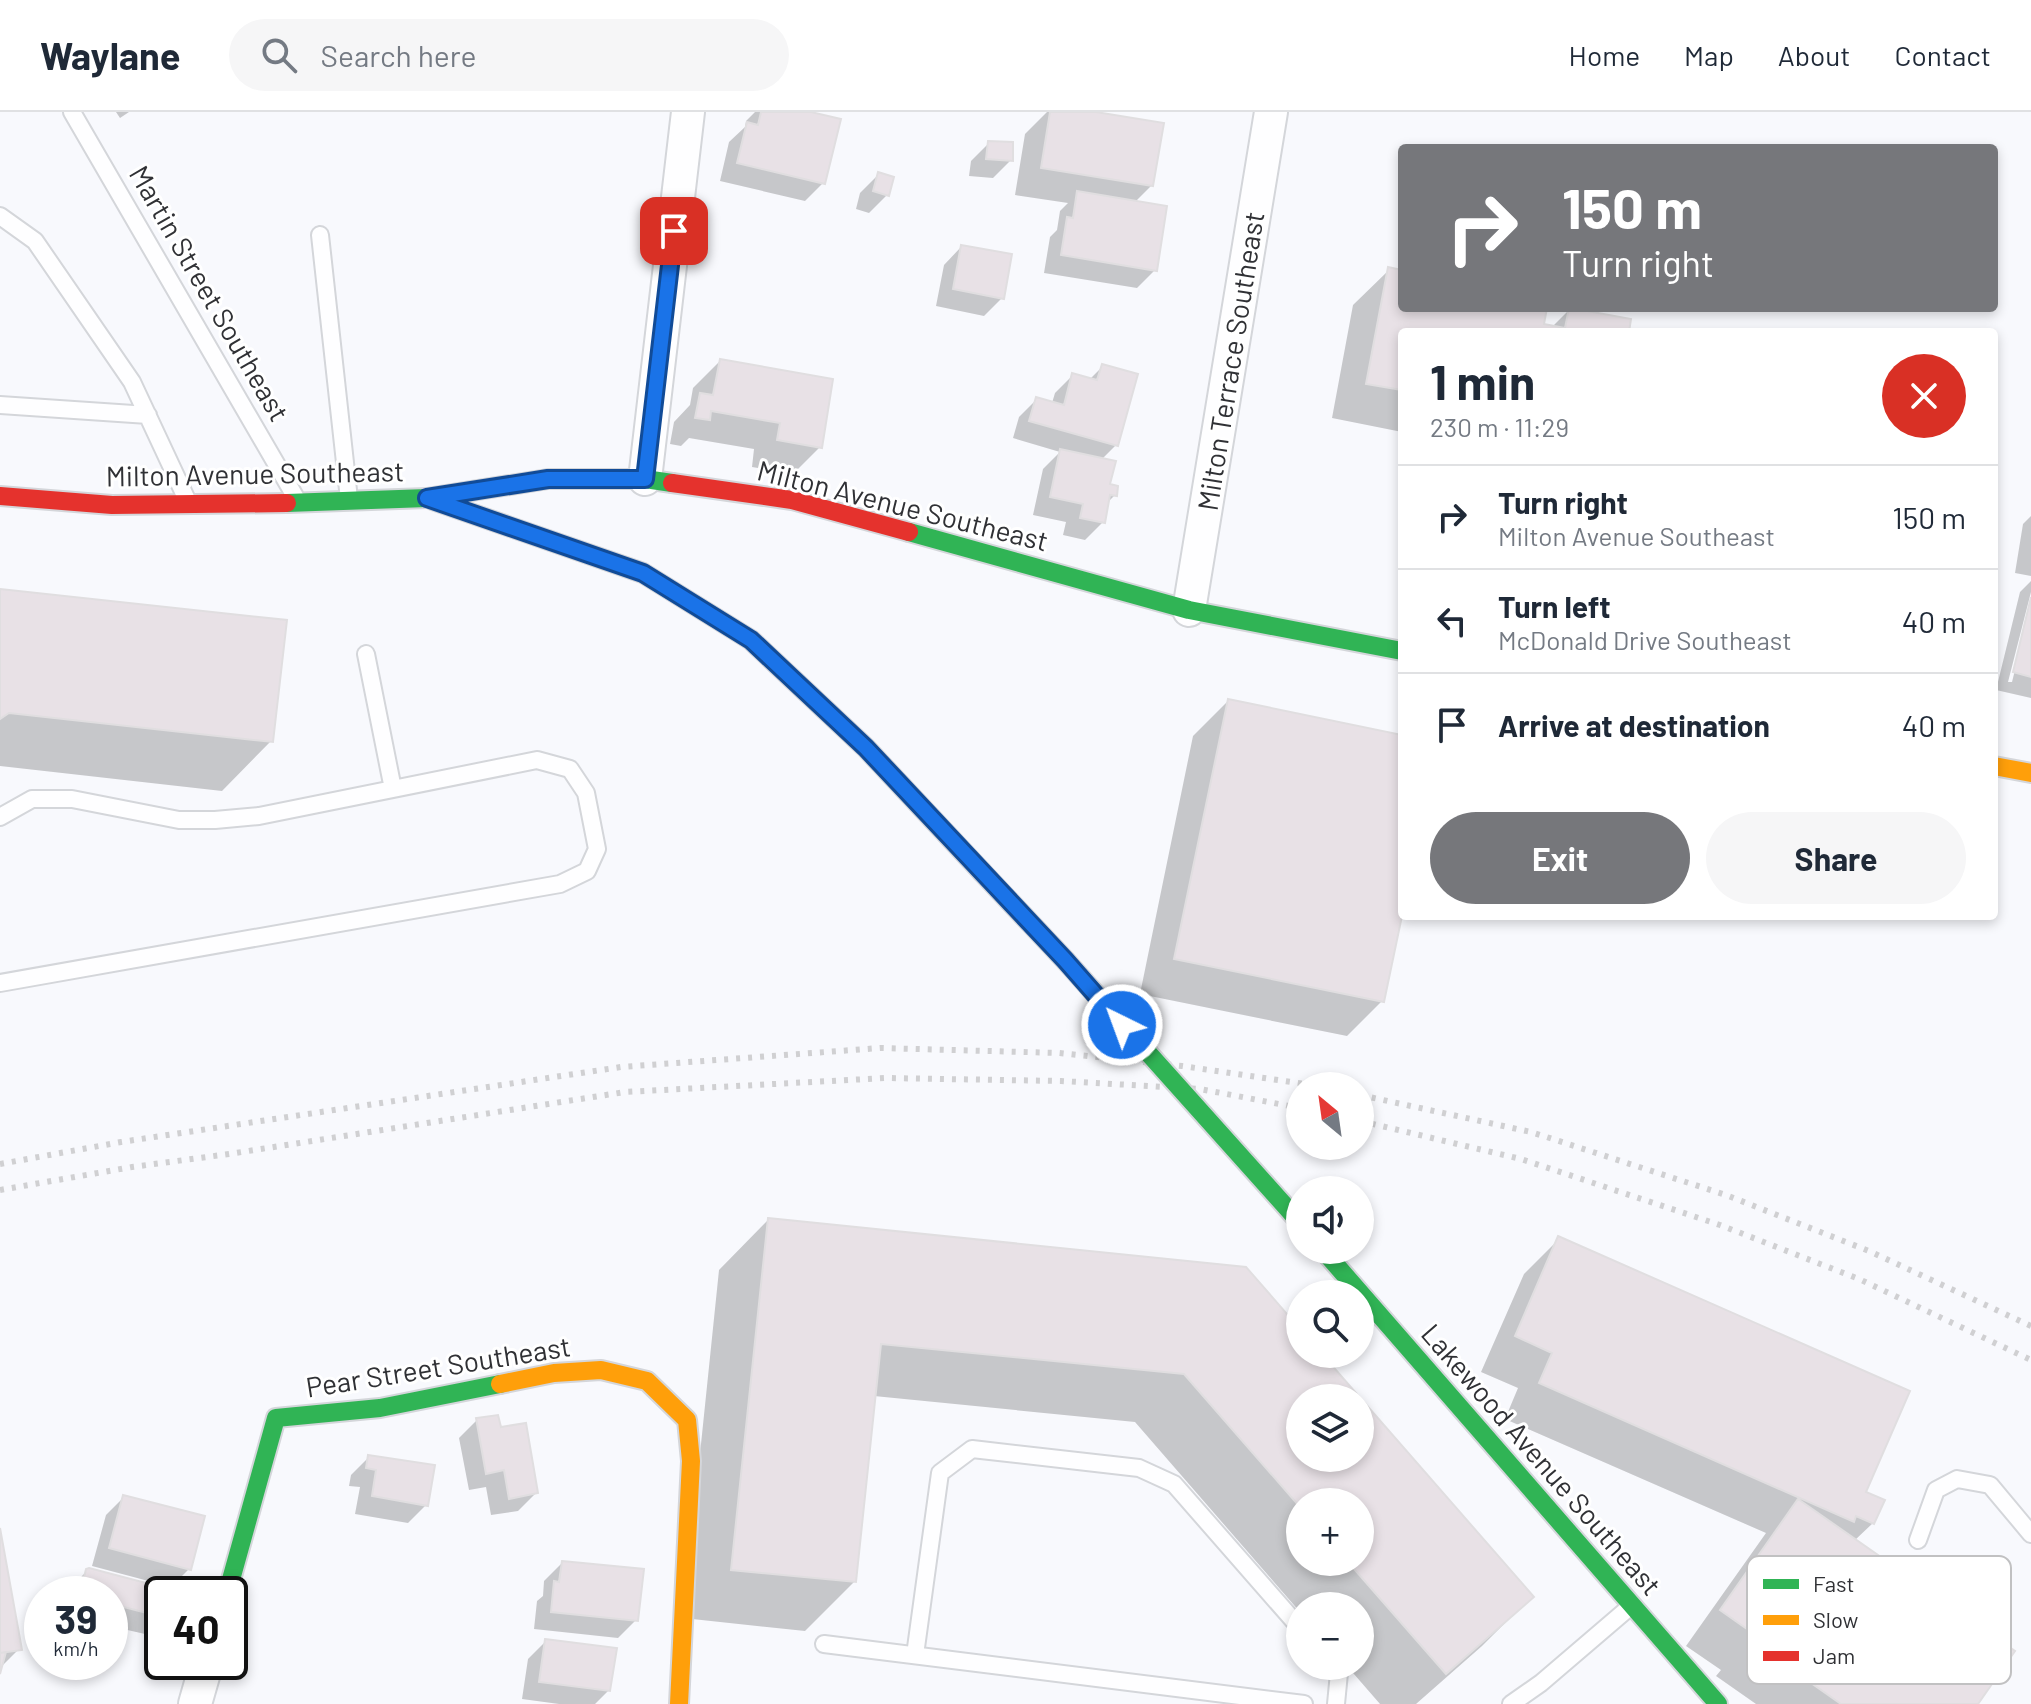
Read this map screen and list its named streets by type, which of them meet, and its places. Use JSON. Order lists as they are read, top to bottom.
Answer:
{
  "streets": {
    "street": [
      "Milton Terrace Southeast",
      "Milton Avenue Southeast",
      "Pear Street Southeast",
      "Lakewood Avenue Southeast"
    ],
    "lane": ["Martin Street Southeast"]
  },
  "crossings": [
    ["Martin Street Southeast", "Milton Avenue Southeast"],
    ["Milton Terrace Southeast", "Milton Avenue Southeast"]
  ],
  "legend": ["Fast", "Slow", "Jam"],
  "north": "top left",
  "page": {
    "header": "Waylane",
    "search": "Search here",
    "nav": [
      "Home",
      "Map",
      "About",
      "Contact"
    ],
    "turn": ["150 m", "Turn right"],
    "heading": ["1 min", "230 m · 11:29"],
    "list": [
      {
        "name": "Turn right",
        "note": "Milton Avenue Southeast",
        "value": "150 m"
      },
      {
        "name": "Turn left",
        "note": "McDonald Drive Southeast",
        "value": "40 m"
      },
      {
        "name": "Arrive at destination",
        "value": "40 m"
      }
    ],
    "buttons": ["Exit", "Share"],
    "map_buttons": ["+", "−"],
    "speed": "39 km/h",
    "limit": "40"
  }
}
